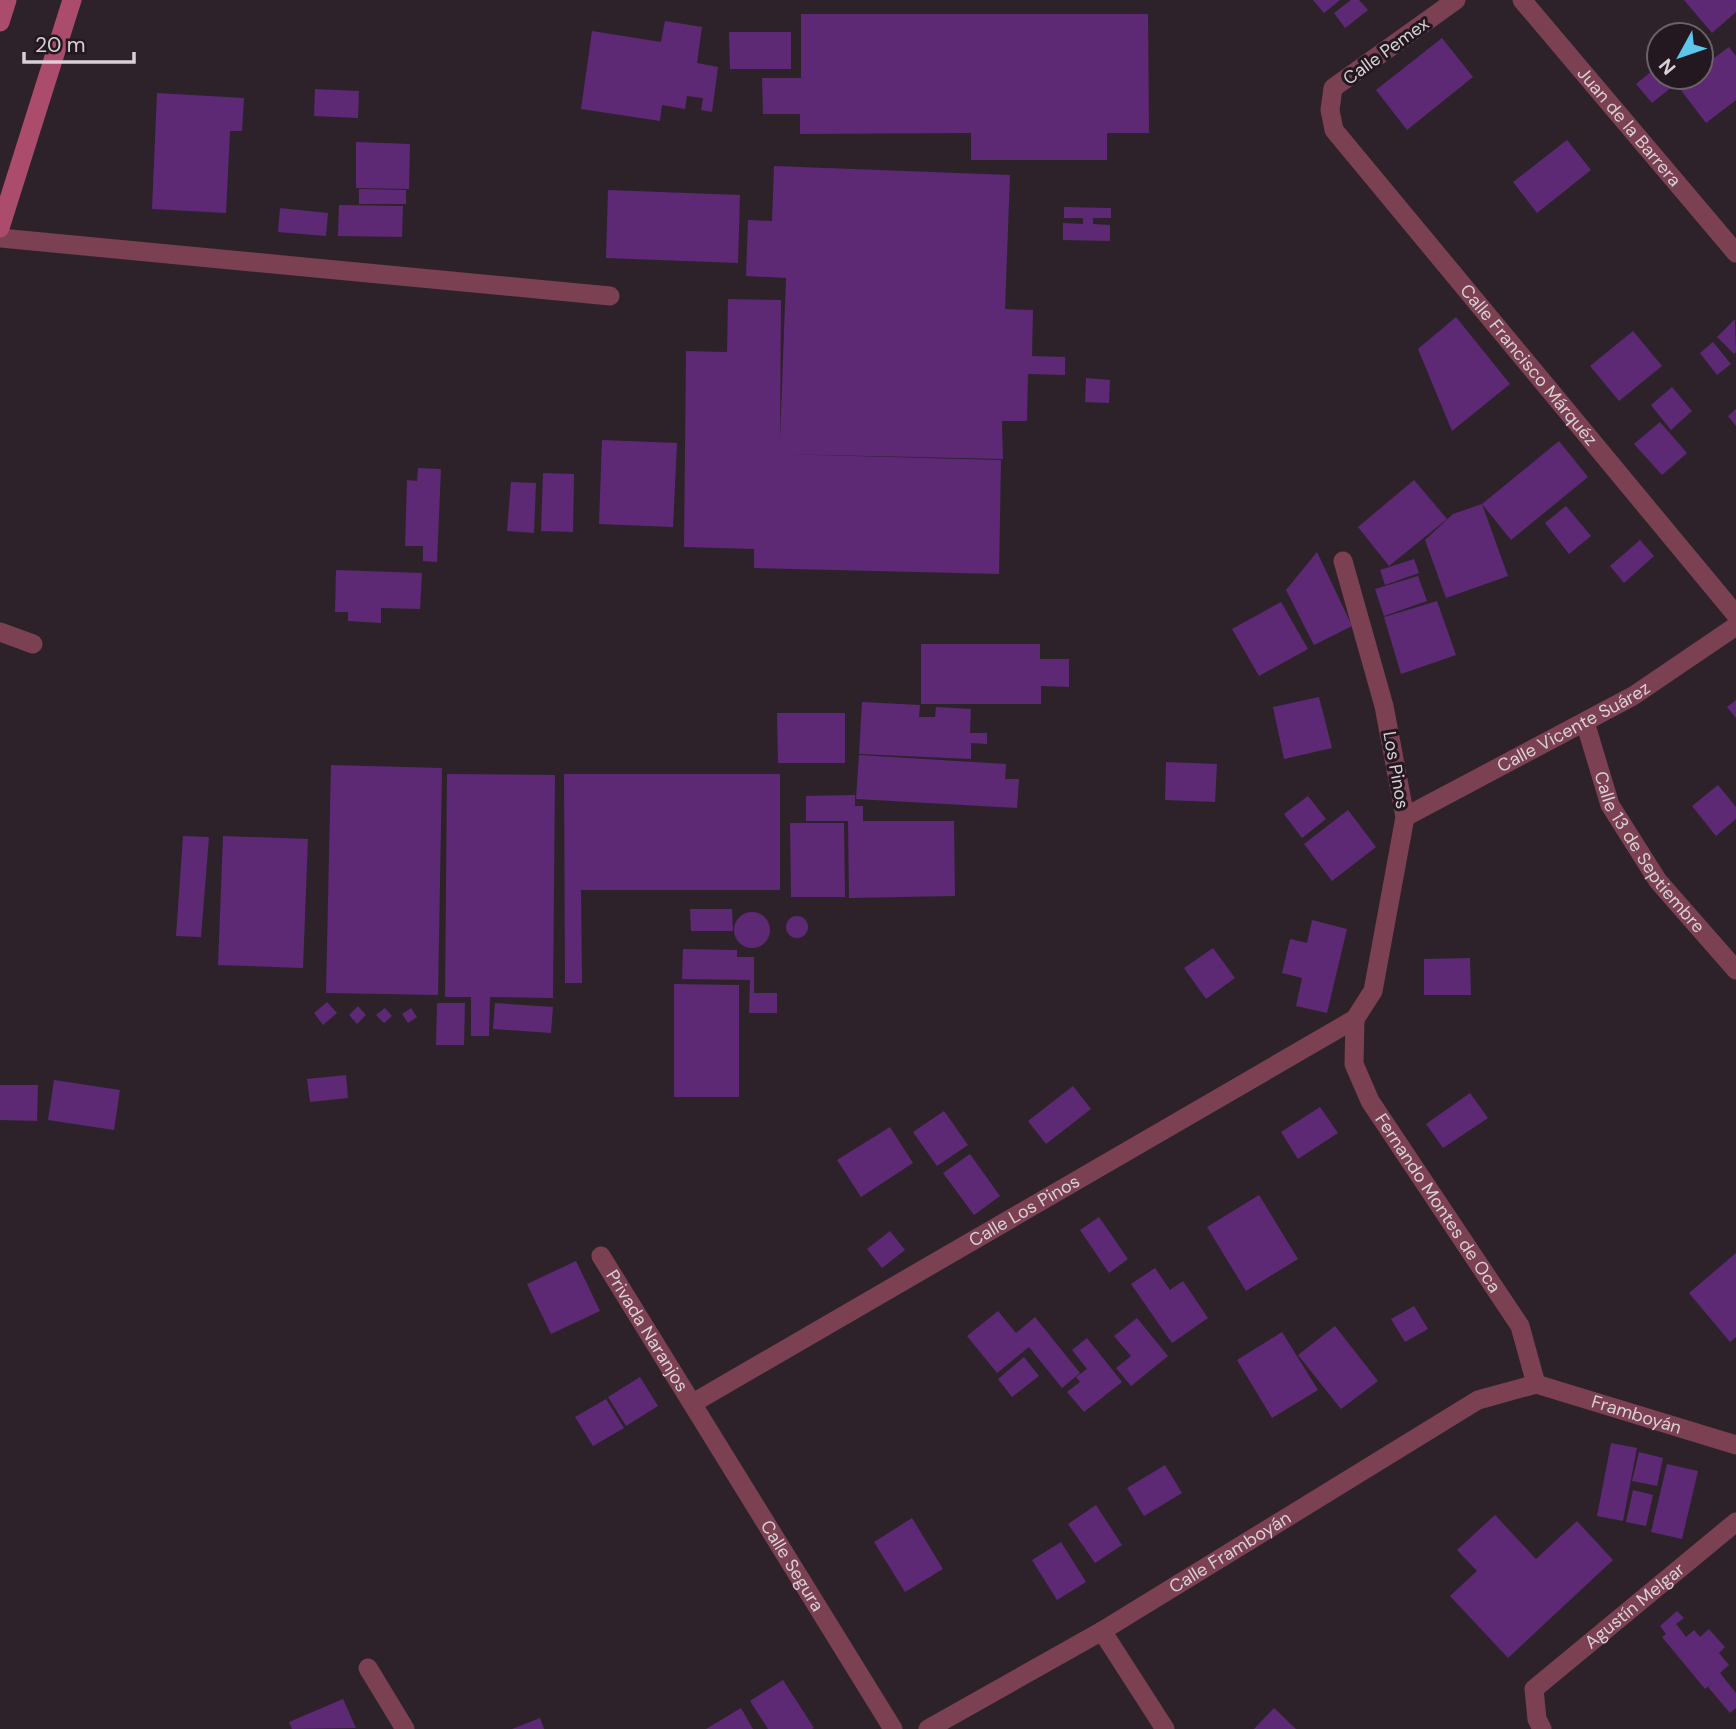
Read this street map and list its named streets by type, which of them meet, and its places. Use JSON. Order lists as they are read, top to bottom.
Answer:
{
  "streets": {
    "street": [
      "Calle Pemex",
      "Juan de la Barrera",
      "Calle Francisco Márquéz",
      "Calle Vicente Suárez",
      "Los Pinos",
      "Calle 13 de Septiembre",
      "Fernando Montes de Oca",
      "Calle Los Pinos",
      "Privada Naranjos",
      "Framboyán",
      "Calle Framboyán",
      "Calle Segura",
      "Agustín Melgar"
    ]
  },
  "crossings": [
    ["Calle Pemex", "Calle Francisco Márquéz"],
    ["Calle Vicente Suárez", "Los Pinos"],
    ["Calle Vicente Suárez", "Calle 13 de Septiembre"],
    ["Los Pinos", "Fernando Montes de Oca"],
    ["Los Pinos", "Calle Los Pinos"],
    ["Fernando Montes de Oca", "Calle Los Pinos"],
    ["Fernando Montes de Oca", "Framboyán"],
    ["Fernando Montes de Oca", "Calle Framboyán"],
    ["Calle Los Pinos", "Privada Naranjos"],
    ["Calle Los Pinos", "Calle Segura"],
    ["Privada Naranjos", "Calle Segura"],
    ["Framboyán", "Calle Framboyán"]
  ],
  "scale_bar": "20 m",
  "north": "bottom left"
}
